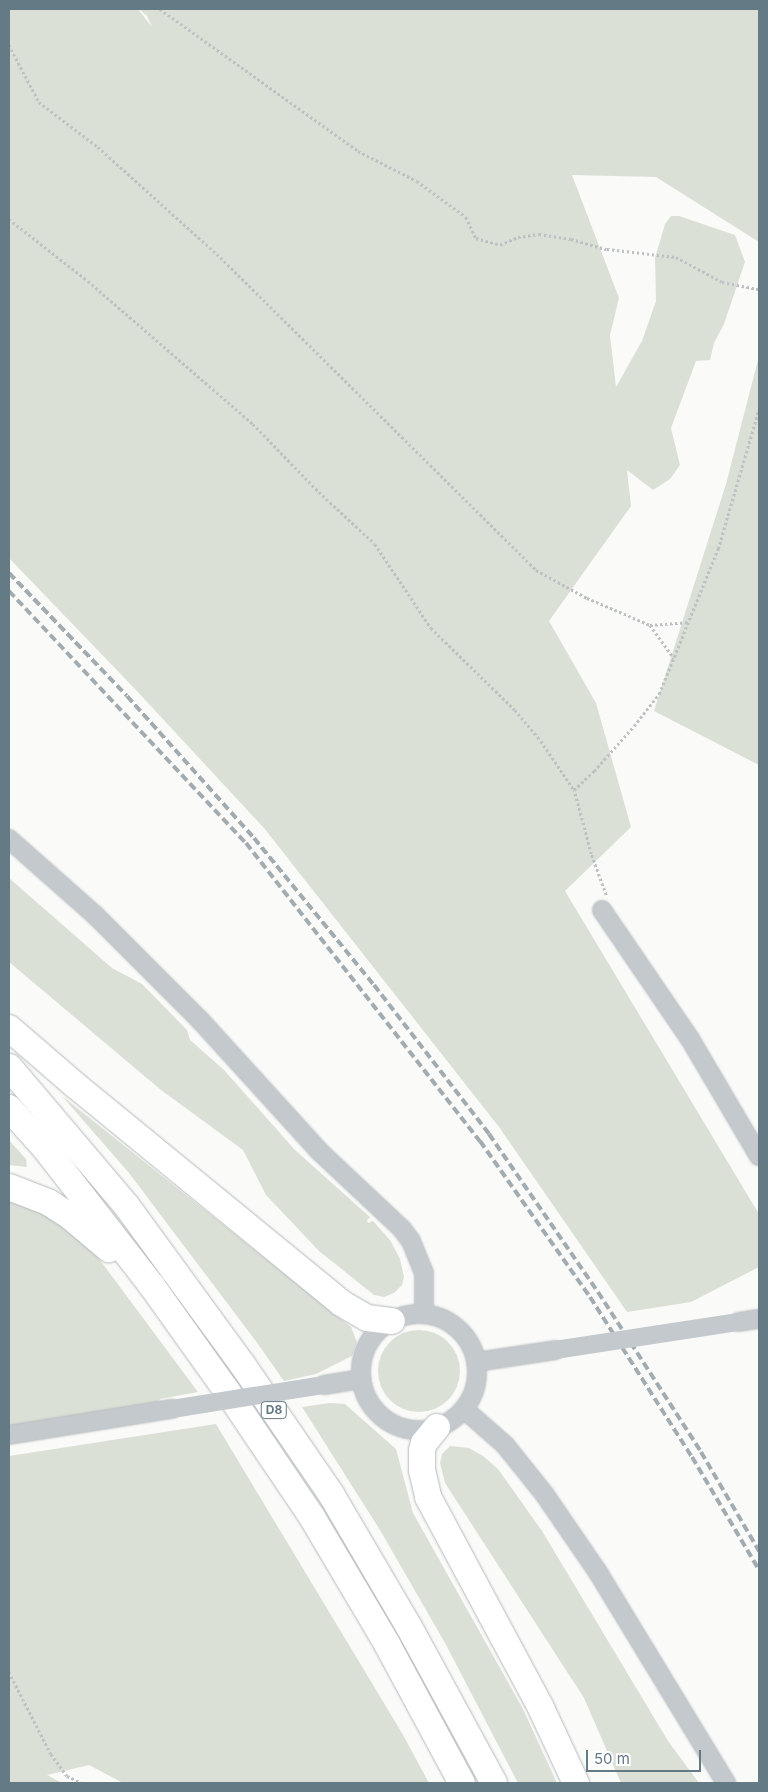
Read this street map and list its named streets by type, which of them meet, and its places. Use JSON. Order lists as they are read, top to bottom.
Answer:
{
  "streets": {
    "highway": ["D8"]
  },
  "scale_bar": "50 m"
}
